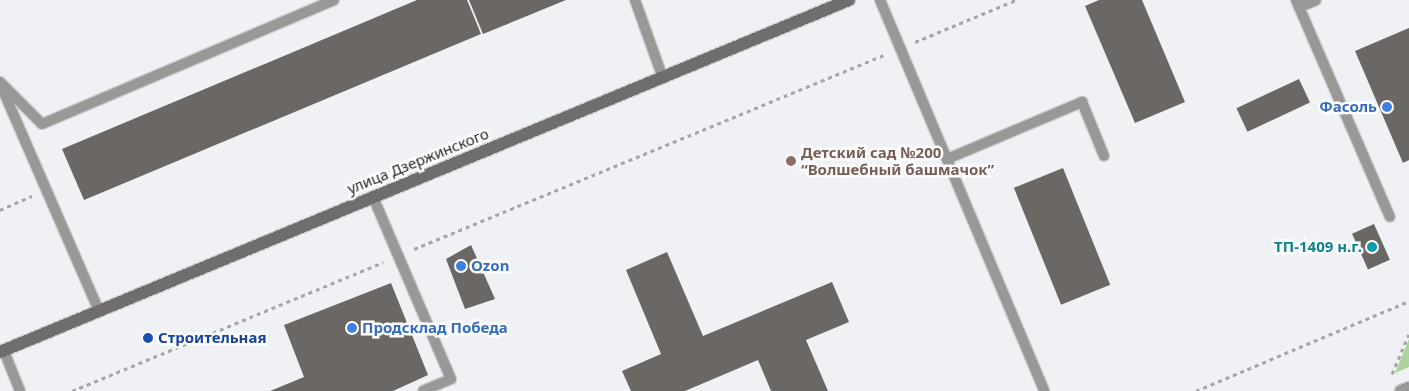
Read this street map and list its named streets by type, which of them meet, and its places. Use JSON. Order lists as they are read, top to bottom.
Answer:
{
  "streets": {
    "main road": ["улица Дзержинского"]
  },
  "places": [
    "Фасоль",
    "Детский сад №200 “Волшебный башмачок”",
    "ТП-1409 н.г.",
    "Ozon",
    "Продсклад Победа",
    "Строительная"
  ]
}
